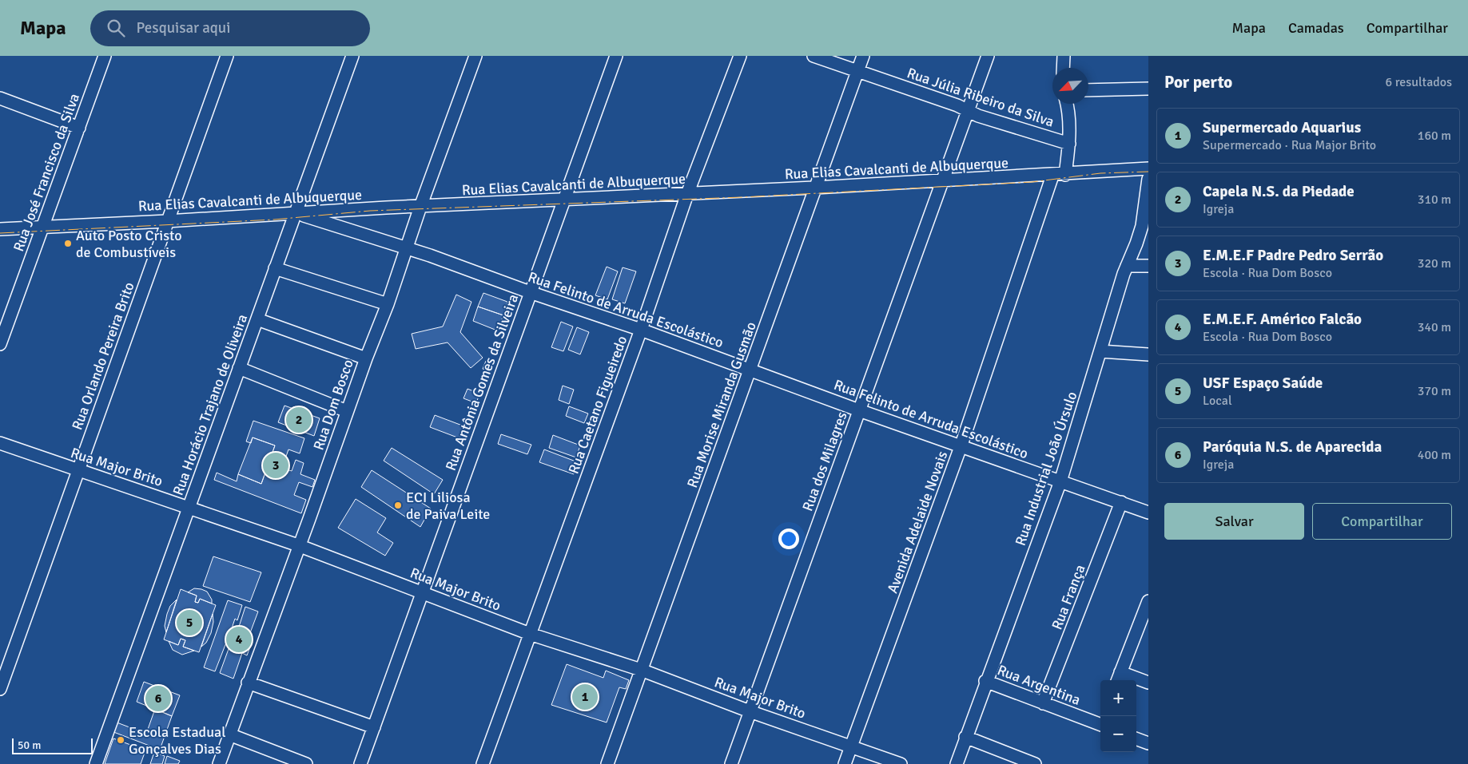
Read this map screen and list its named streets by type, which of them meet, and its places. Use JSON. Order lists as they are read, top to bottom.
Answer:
{
  "streets": {
    "street": [
      "Rua Júlia Ribeiro da Silva",
      "Rua Elias Cavalcanti de Albuquerque",
      "Rua José Francisco da Silva",
      "Rua Felinto de Arruda Escolástico",
      "Rua Orlando Pereira Brito",
      "Rua Antônia Gomes da Silveira",
      "Rua Horácio Trajano de Oliveira",
      "Rua Dom Bosco",
      "Rua Caetano Figueiredo",
      "Rua Morise Miranda Gusmão",
      "Rua dos Milagres",
      "Rua Major Brito",
      "Rua Industrial João Úrsulo",
      "Avenida Adelaide Novais",
      "Rua França",
      "Rua Argentina"
    ]
  },
  "crossings": [
    ["Rua Júlia Ribeiro da Silva", "Rua Morise Miranda Gusmão"],
    ["Rua Júlia Ribeiro da Silva", "Rua dos Milagres"],
    ["Rua Elias Cavalcanti de Albuquerque", "Rua José Francisco da Silva"],
    ["Rua Elias Cavalcanti de Albuquerque", "Rua Felinto de Arruda Escolástico"],
    ["Rua Elias Cavalcanti de Albuquerque", "Rua Orlando Pereira Brito"],
    ["Rua Elias Cavalcanti de Albuquerque", "Rua Antônia Gomes da Silveira"],
    ["Rua Elias Cavalcanti de Albuquerque", "Rua Horácio Trajano de Oliveira"],
    ["Rua Elias Cavalcanti de Albuquerque", "Rua Dom Bosco"],
    ["Rua Elias Cavalcanti de Albuquerque", "Rua Caetano Figueiredo"],
    ["Rua Elias Cavalcanti de Albuquerque", "Rua Morise Miranda Gusmão"],
    ["Rua Elias Cavalcanti de Albuquerque", "Rua dos Milagres"],
    ["Rua Elias Cavalcanti de Albuquerque", "Avenida Adelaide Novais"],
    ["Rua Felinto de Arruda Escolástico", "Rua Antônia Gomes da Silveira"],
    ["Rua Felinto de Arruda Escolástico", "Rua Horácio Trajano de Oliveira"],
    ["Rua Felinto de Arruda Escolástico", "Rua Dom Bosco"],
    ["Rua Felinto de Arruda Escolástico", "Rua Caetano Figueiredo"],
    ["Rua Felinto de Arruda Escolástico", "Rua Morise Miranda Gusmão"],
    ["Rua Felinto de Arruda Escolástico", "Rua dos Milagres"],
    ["Rua Felinto de Arruda Escolástico", "Rua Industrial João Úrsulo"],
    ["Rua Felinto de Arruda Escolástico", "Avenida Adelaide Novais"],
    ["Rua Felinto de Arruda Escolástico", "Rua França"],
    ["Rua Orlando Pereira Brito", "Rua Major Brito"],
    ["Rua Antônia Gomes da Silveira", "Rua Major Brito"],
    ["Rua Horácio Trajano de Oliveira", "Rua Major Brito"],
    ["Rua Dom Bosco", "Rua Major Brito"],
    ["Rua Caetano Figueiredo", "Rua Major Brito"],
    ["Rua Morise Miranda Gusmão", "Rua Major Brito"],
    ["Rua dos Milagres", "Rua Major Brito"],
    ["Rua Major Brito", "Avenida Adelaide Novais"],
    ["Rua Industrial João Úrsulo", "Rua Argentina"],
    ["Rua França", "Rua Argentina"]
  ],
  "places": ["Auto Posto Cristo de Combustíveis", "ECI Liliosa de Paiva Leite", "Escola Estadual Gonçalves Dias"],
  "scale_bar": "50 m",
  "north": "bottom left",
  "page": {
    "header": "Mapa",
    "search": "Pesquisar aqui",
    "nav": ["Mapa", "Camadas", "Compartilhar"],
    "heading": ["Por perto", "6 resultados"],
    "list": [
      {
        "mark": "1",
        "name": "Supermercado Aquarius",
        "note": "Supermercado · Rua Major Brito",
        "value": "160 m"
      },
      {
        "mark": "2",
        "name": "Capela N.S. da Piedade",
        "note": "Igreja",
        "value": "310 m"
      },
      {
        "mark": "3",
        "name": "E.M.E.F Padre Pedro Serrão",
        "note": "Escola · Rua Dom Bosco",
        "value": "320 m"
      },
      {
        "mark": "4",
        "name": "E.M.E.F. Américo Falcão",
        "note": "Escola · Rua Dom Bosco",
        "value": "340 m"
      },
      {
        "mark": "5",
        "name": "USF Espaço Saúde",
        "note": "Local",
        "value": "370 m"
      },
      {
        "mark": "6",
        "name": "Paróquia N.S. de Aparecida",
        "note": "Igreja",
        "value": "400 m"
      }
    ],
    "pins": [
      "2",
      "3",
      "5",
      "4",
      "1",
      "6"
    ],
    "buttons": ["Salvar", "Compartilhar"],
    "map_buttons": ["+", "−"],
    "scale": "50 m"
  }
}
